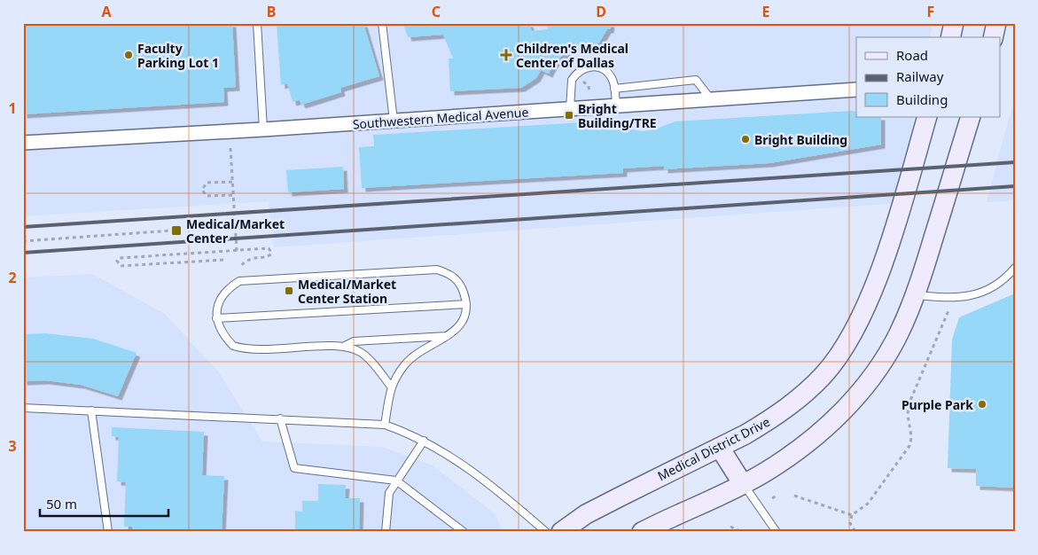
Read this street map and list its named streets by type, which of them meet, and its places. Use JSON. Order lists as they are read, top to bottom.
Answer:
{
  "streets": {
    "main road": ["Medical District Drive"],
    "street": ["Southwestern Medical Avenue"]
  },
  "places": {
    "other": ["Faculty Parking Lot 1", "Bright Building", "Purple Park"],
    "health": ["Children's Medical Center of Dallas"],
    "transit": ["Bright Building/TRE", "Medical/Market Center", "Medical/Market Center Station"]
  },
  "legend": ["Road", "Railway", "Building"],
  "scale_bar": "50 m",
  "grid": {
    "columns": [
      "A",
      "B",
      "C",
      "D",
      "E",
      "F"
    ],
    "rows": ["1", "2", "3"]
  }
}
